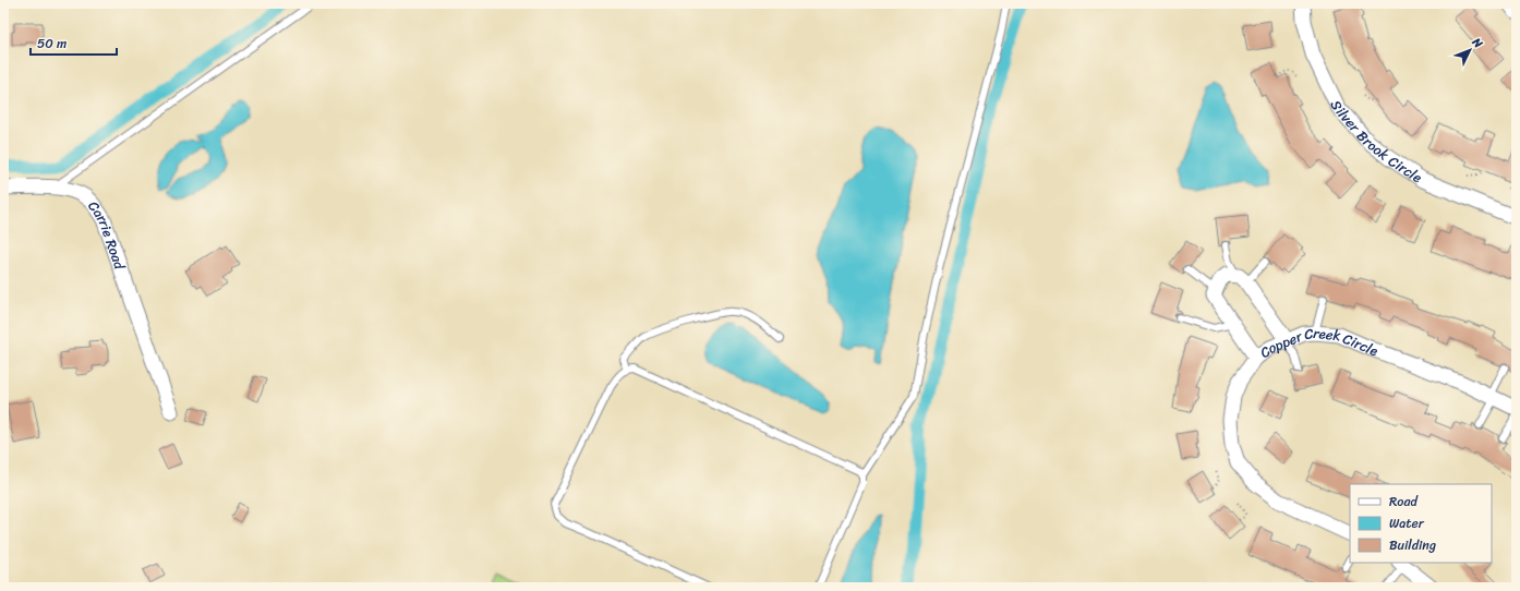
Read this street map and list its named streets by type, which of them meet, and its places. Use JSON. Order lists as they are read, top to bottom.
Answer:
{
  "streets": {
    "street": ["Silver Brook Circle", "Carrie Road", "Copper Creek Circle"]
  },
  "legend": ["Road", "Water", "Building"],
  "scale_bar": "50 m",
  "north": "top right"
}
